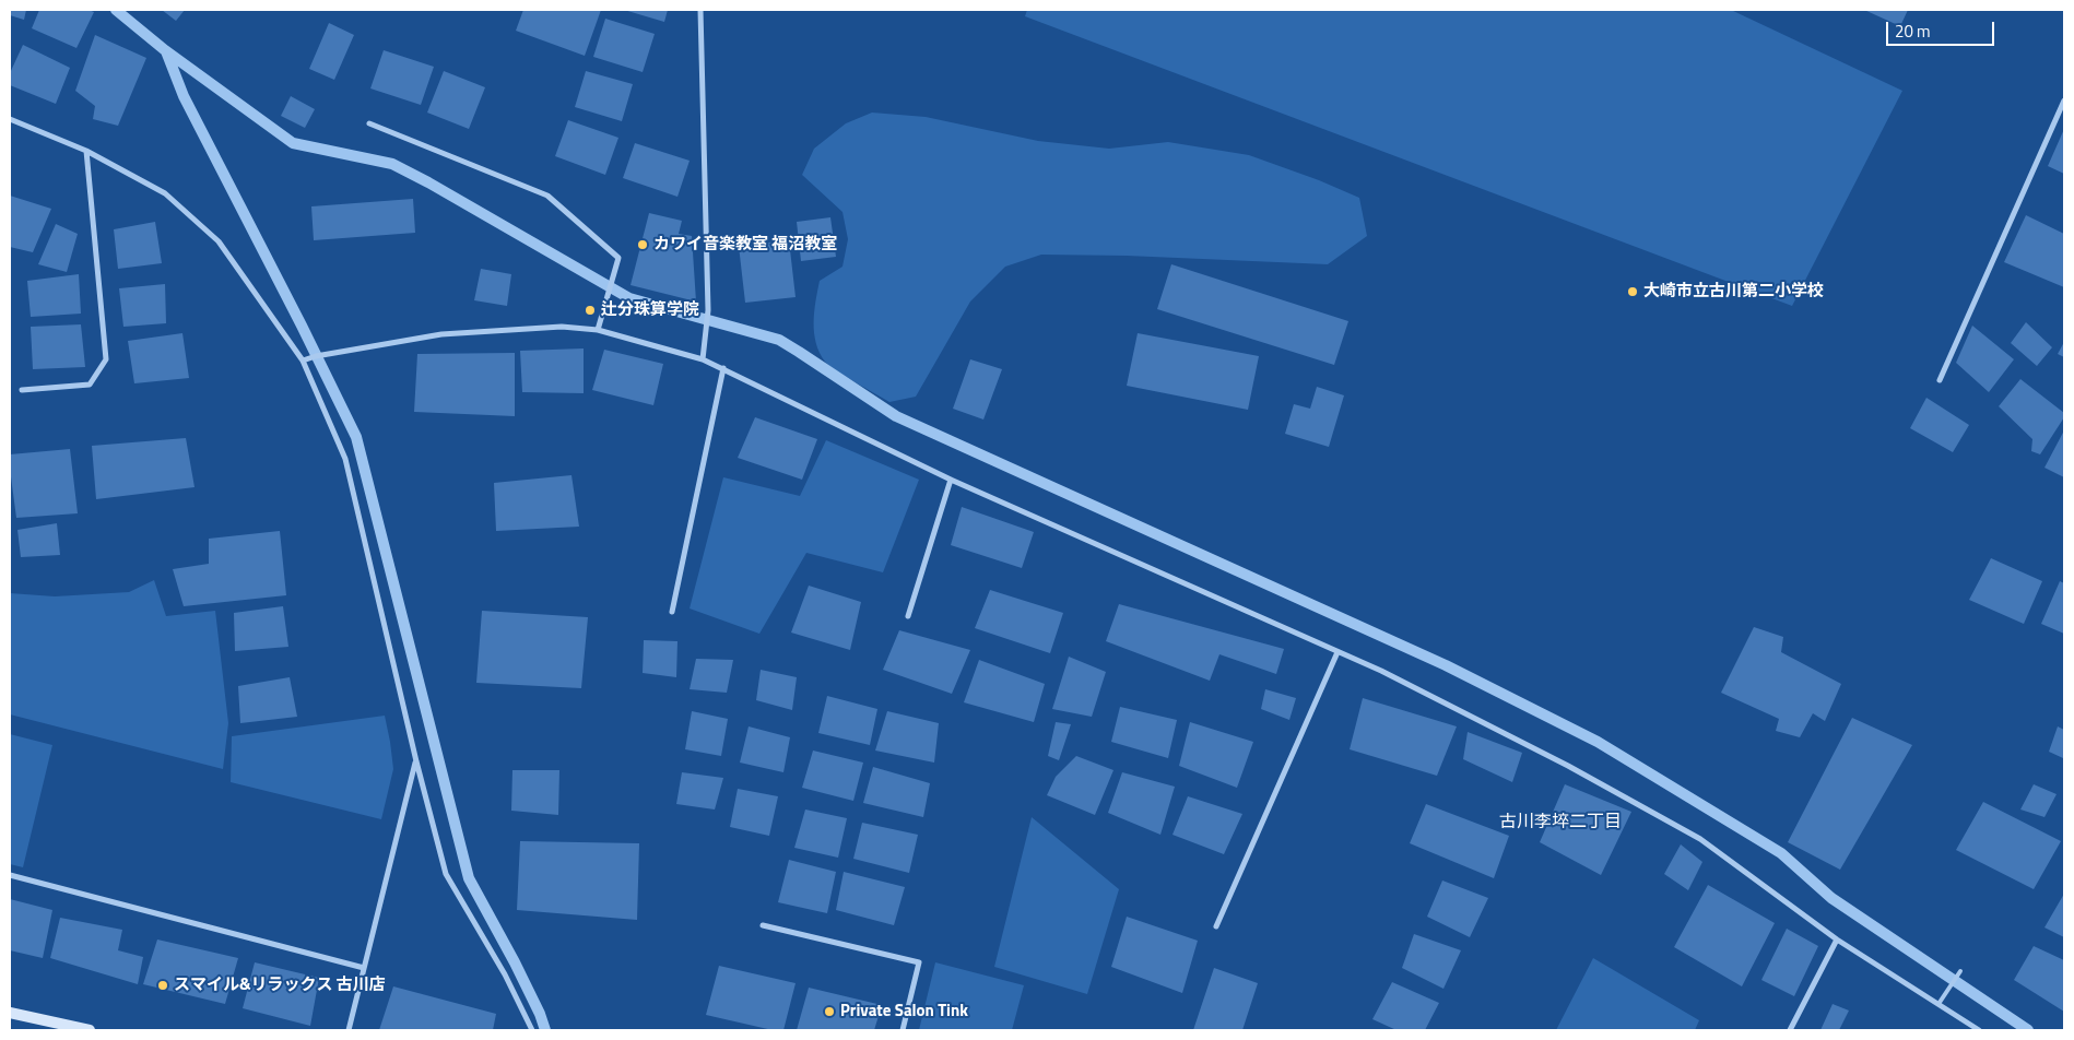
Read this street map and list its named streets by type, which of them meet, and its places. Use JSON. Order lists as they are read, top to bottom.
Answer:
{
  "districts": ["古川李埣二丁目"],
  "places": [
    "カワイ音楽教室 福沼教室",
    "大崎市立古川第二小学校",
    "辻分珠算学院",
    "スマイル&リラックス 古川店",
    "Private Salon Tink"
  ],
  "scale_bar": "20 m"
}
